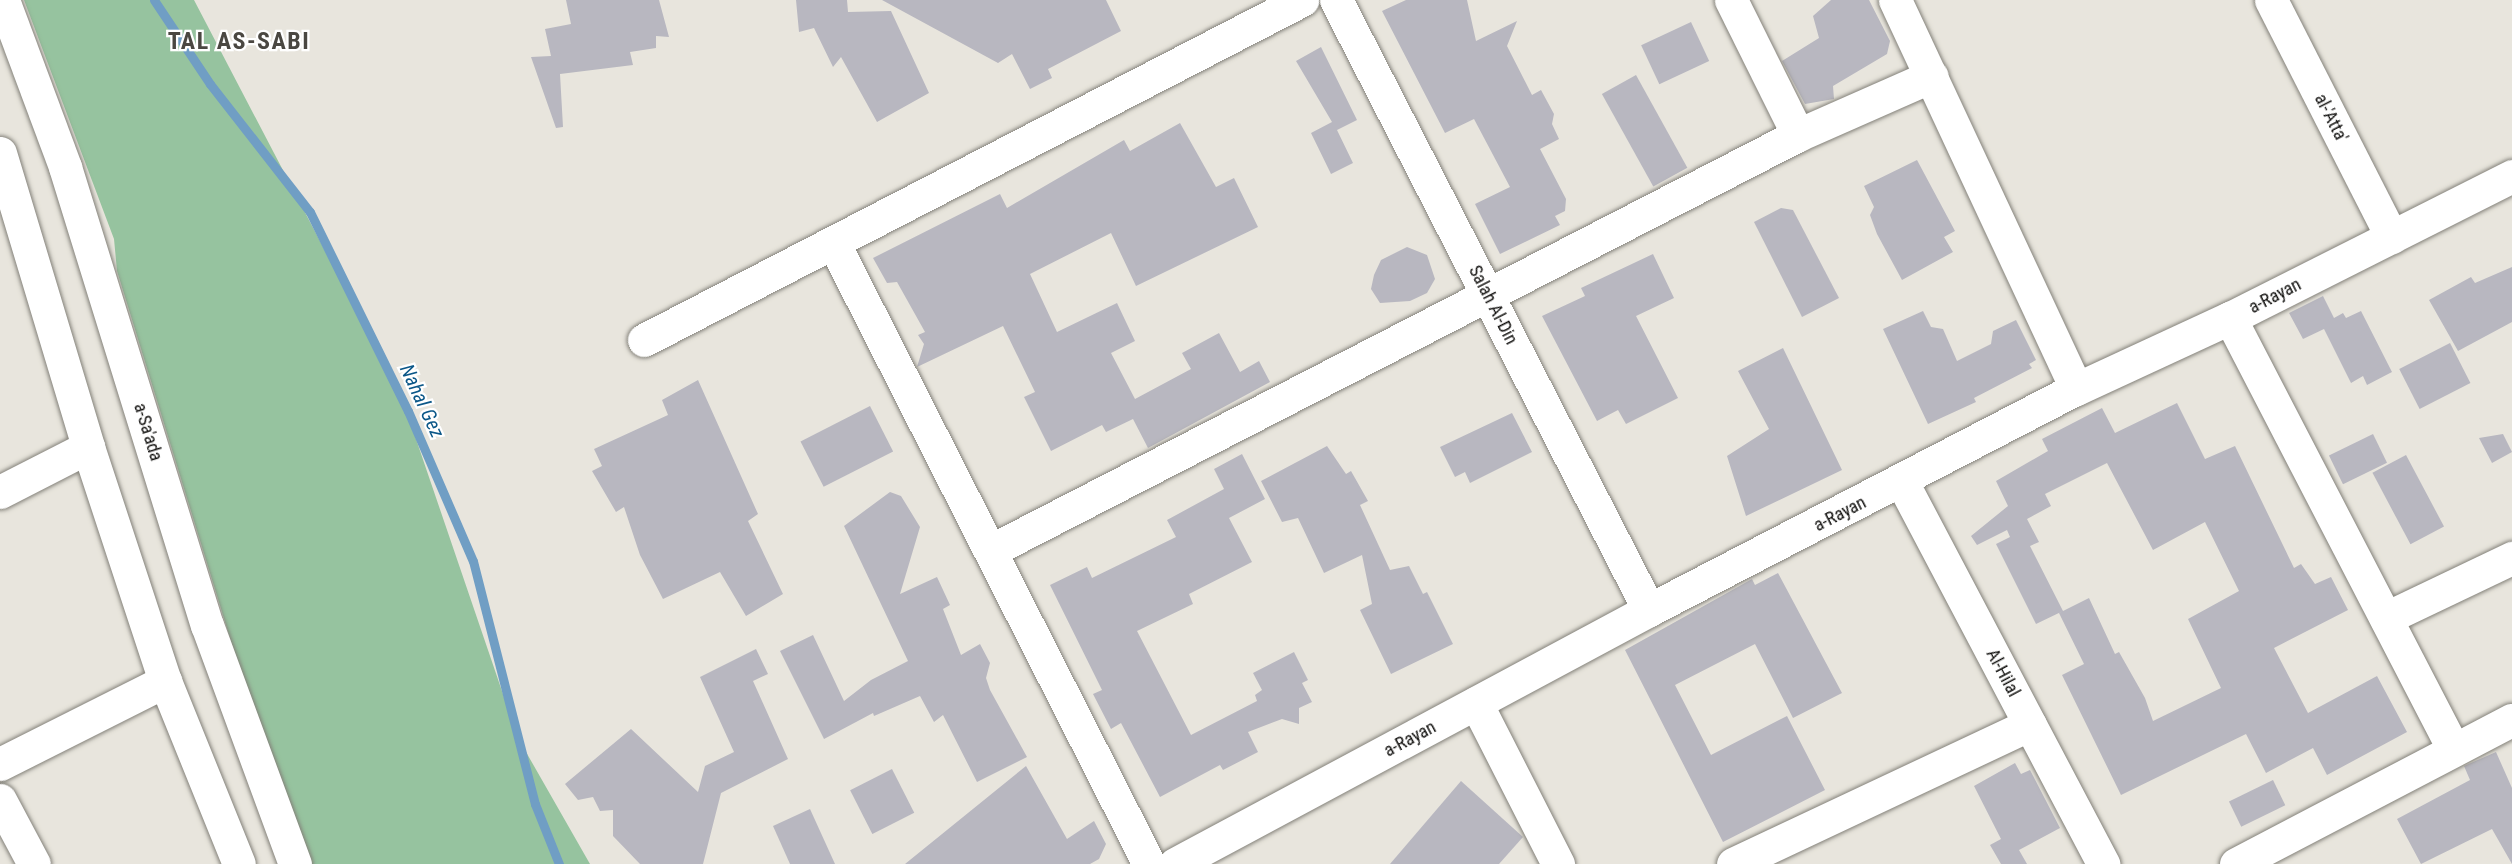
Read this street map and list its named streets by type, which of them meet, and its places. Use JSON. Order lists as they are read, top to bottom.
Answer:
{
  "streets": {
    "street": [
      "al-'Atta'",
      "a-Rayan",
      "Salah Al-Din",
      "a-Sa'ada",
      "Al-Hilal"
    ]
  },
  "crossings": [
    ["al-'Atta'", "a-Rayan"],
    ["a-Rayan", "Salah Al-Din"],
    ["a-Rayan", "Al-Hilal"]
  ],
  "districts": ["TAL AS-SABI"],
  "water": ["Nahal Gez"]
}
